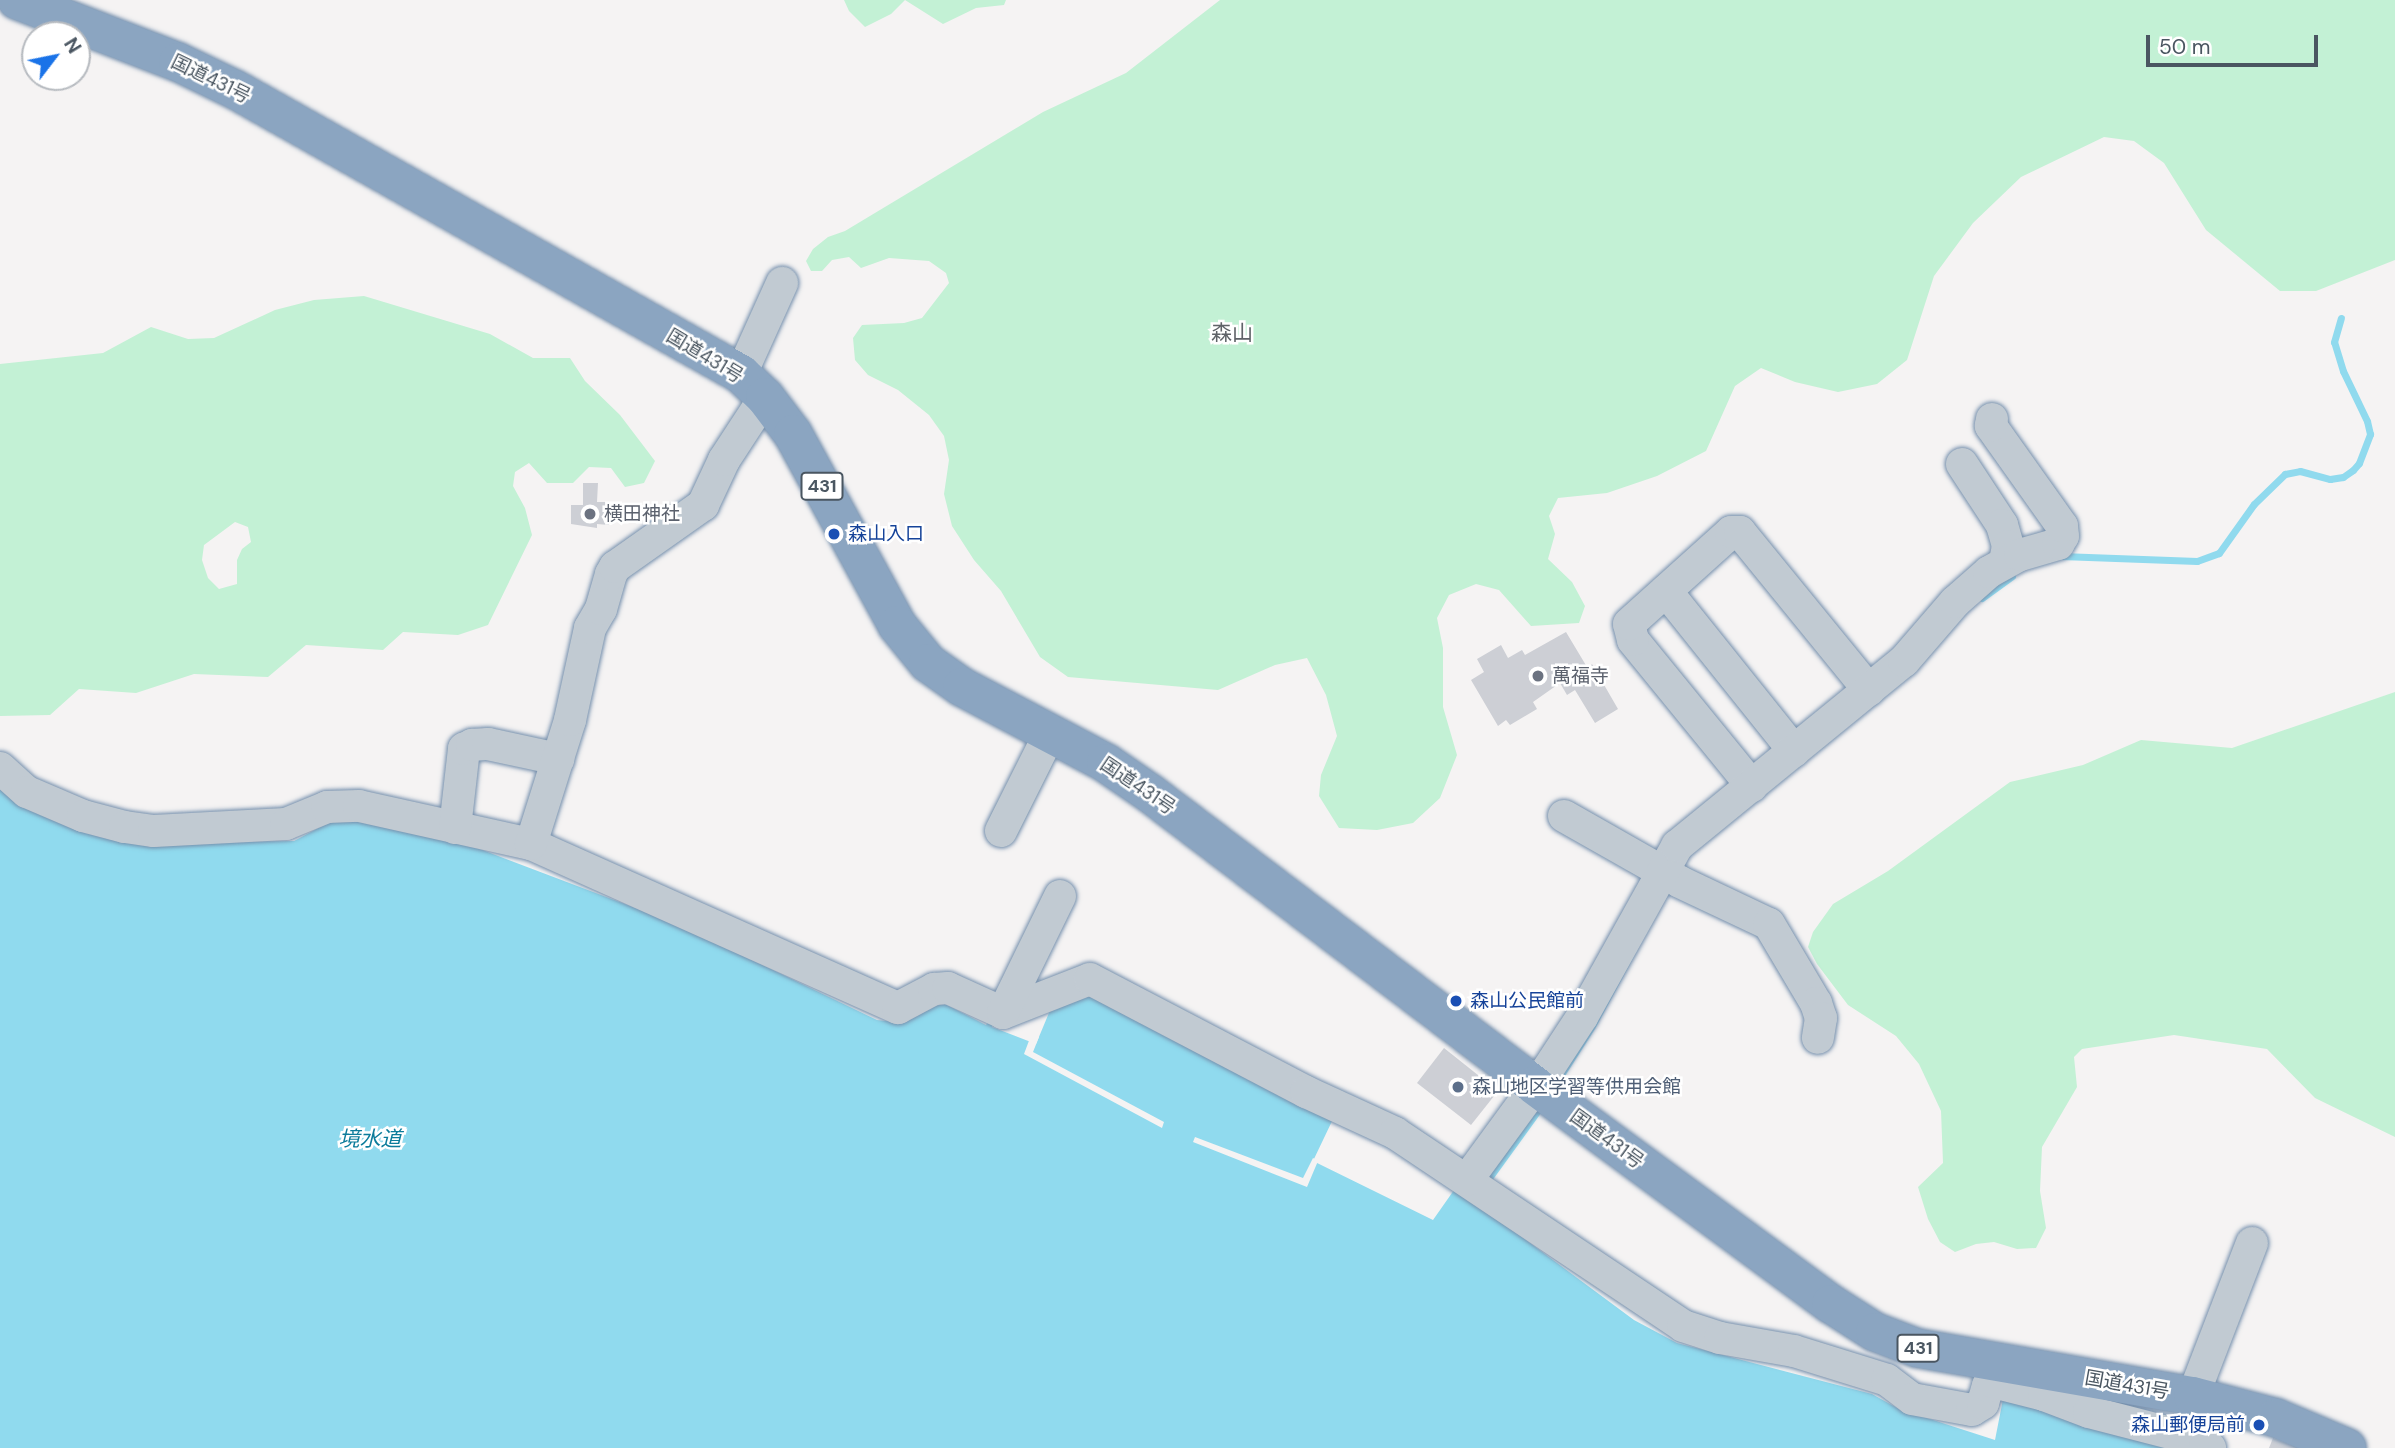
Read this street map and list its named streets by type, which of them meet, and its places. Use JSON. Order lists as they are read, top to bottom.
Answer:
{
  "streets": {
    "highway": ["国道431号", "431"]
  },
  "districts": ["森山"],
  "water": ["境水道"],
  "places": [
    "横田神社",
    "森山入口",
    "萬福寺",
    "森山公民館前",
    "森山地区学習等供用会館",
    "森山郵便局前"
  ],
  "scale_bar": "50 m",
  "north": "top right"
}
